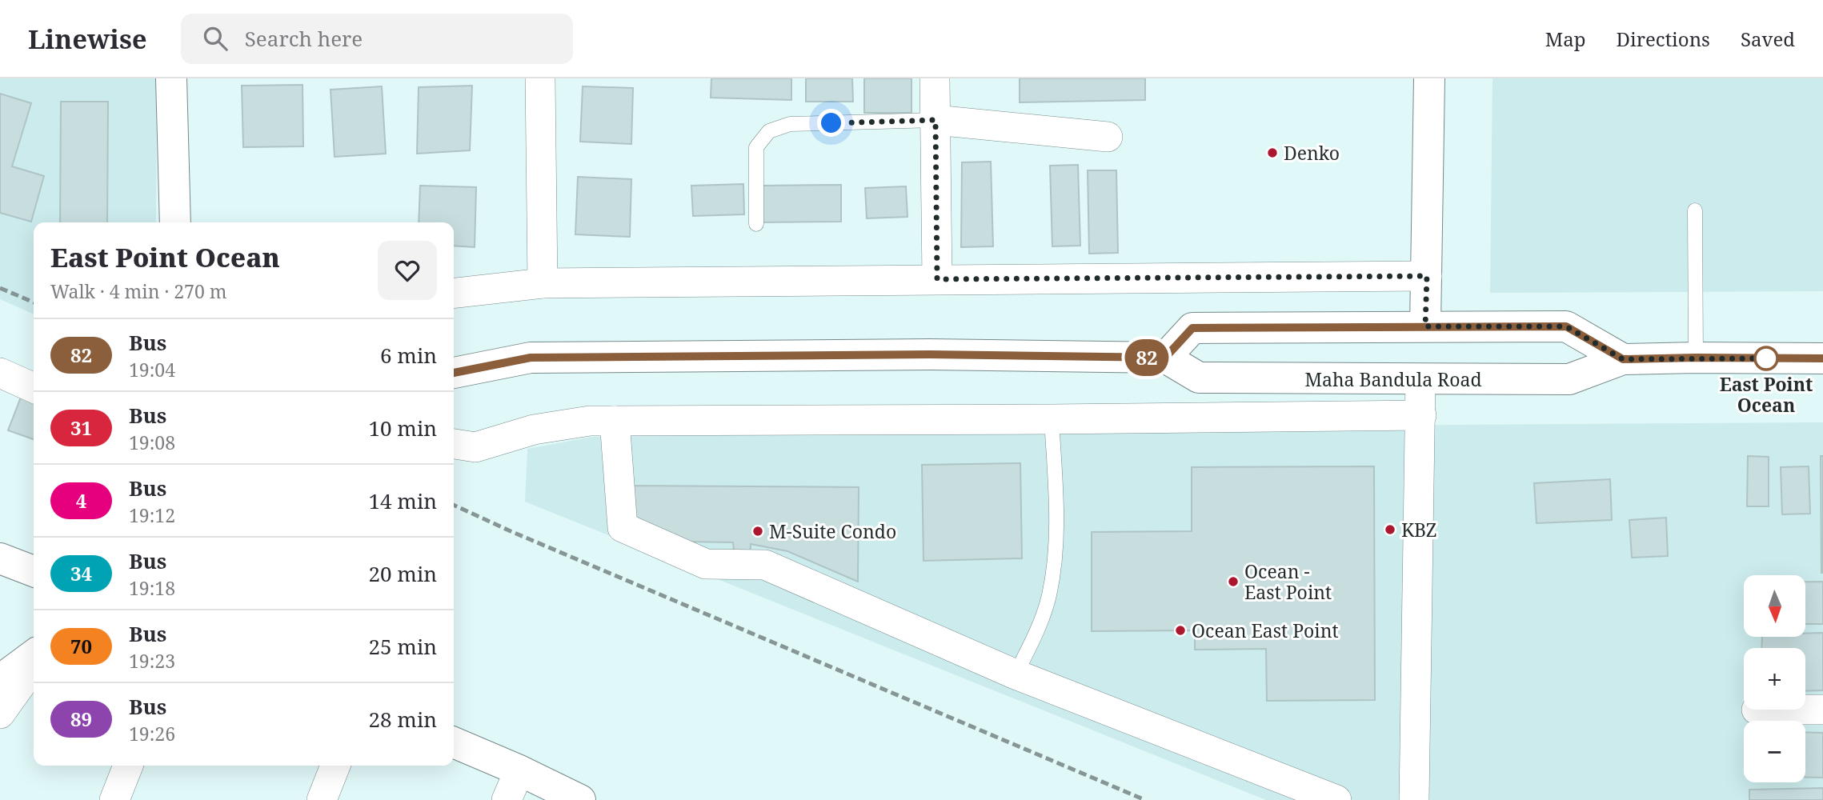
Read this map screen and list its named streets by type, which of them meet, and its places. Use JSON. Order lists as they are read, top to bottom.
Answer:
{
  "streets": {
    "main road": ["Maha Bandula Road"]
  },
  "places": [
    "Denko",
    "East Point Ocean",
    "KBZ",
    "M-Suite Condo",
    "Ocean - East Point",
    "Ocean East Point"
  ],
  "lines": ["bus line 82"],
  "north": "bottom",
  "page": {
    "header": "Linewise",
    "search": "Search here",
    "nav": ["Map", "Directions", "Saved"],
    "on_map": "82",
    "heading": ["East Point Ocean", "Walk · 4 min · 270 m"],
    "list": [
      {
        "mark": "82",
        "name": "Bus",
        "note": "19:04",
        "value": "6 min"
      },
      {
        "mark": "31",
        "name": "Bus",
        "note": "19:08",
        "value": "10 min"
      },
      {
        "mark": "4",
        "name": "Bus",
        "note": "19:12",
        "value": "14 min"
      },
      {
        "mark": "34",
        "name": "Bus",
        "note": "19:18",
        "value": "20 min"
      },
      {
        "mark": "70",
        "name": "Bus",
        "note": "19:23",
        "value": "25 min"
      },
      {
        "mark": "89",
        "name": "Bus",
        "note": "19:26",
        "value": "28 min"
      }
    ],
    "map_buttons": ["+", "−"]
  }
}
